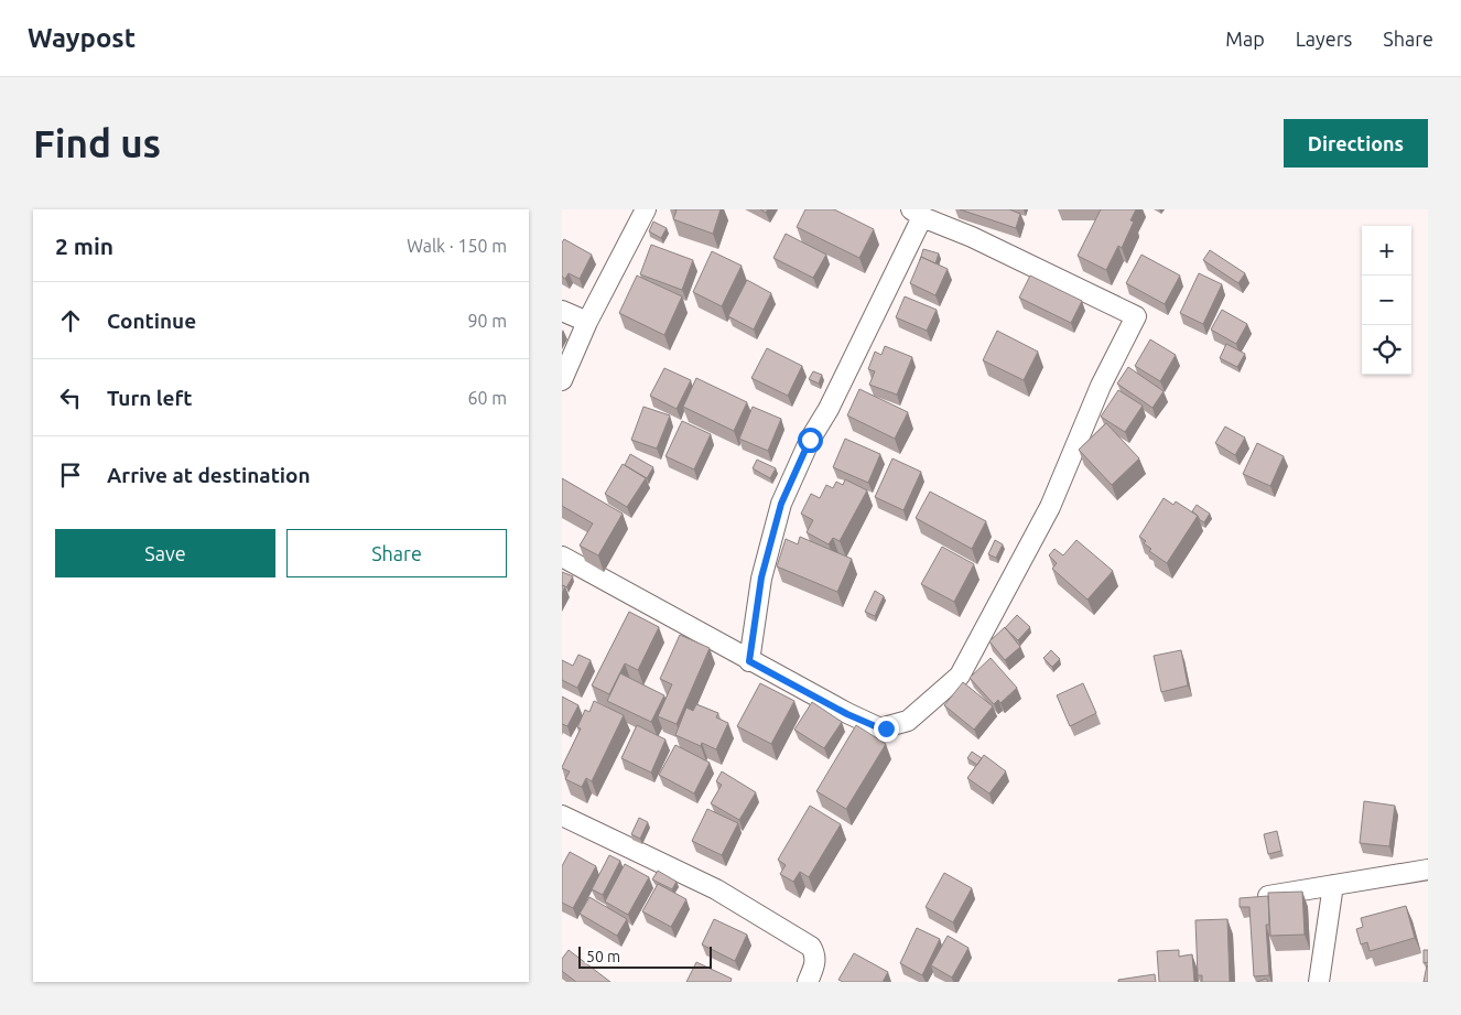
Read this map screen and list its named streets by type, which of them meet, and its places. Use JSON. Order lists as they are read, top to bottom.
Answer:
{
  "scale_bar": "50 m",
  "page": {
    "header": "Waypost",
    "nav": ["Map", "Layers", "Share"],
    "buttons": [
      "Directions",
      ["Save", "Share"]
    ],
    "title": "Find us",
    "heading": ["2 min", "Walk · 150 m"],
    "map_buttons": ["+", "−"],
    "list": [
      ["Continue", "90 m"],
      ["Turn left", "60 m"],
      "Arrive at destination"
    ],
    "scale": "50 m"
  }
}
